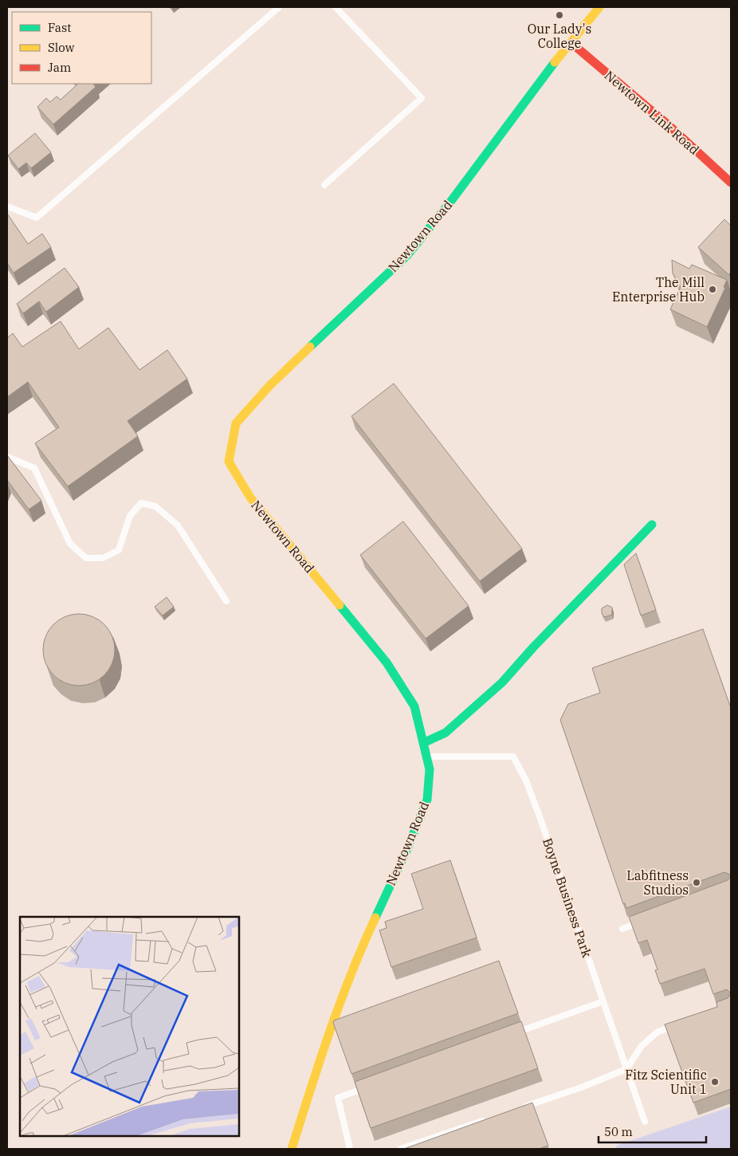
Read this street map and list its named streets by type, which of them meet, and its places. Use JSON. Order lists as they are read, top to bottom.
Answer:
{
  "streets": {
    "street": ["Newtown Link Road", "Newtown Road"],
    "lane": ["Boyne Business Park"]
  },
  "crossings": [
    ["Newtown Link Road", "Newtown Road"],
    ["Newtown Road", "Boyne Business Park"]
  ],
  "places": [
    "Our Lady's College",
    "The Mill Enterprise Hub",
    "Labfitness Studios",
    "Fitz Scientific Unit 1"
  ],
  "legend": ["Fast", "Slow", "Jam"],
  "scale_bar": "50 m"
}
